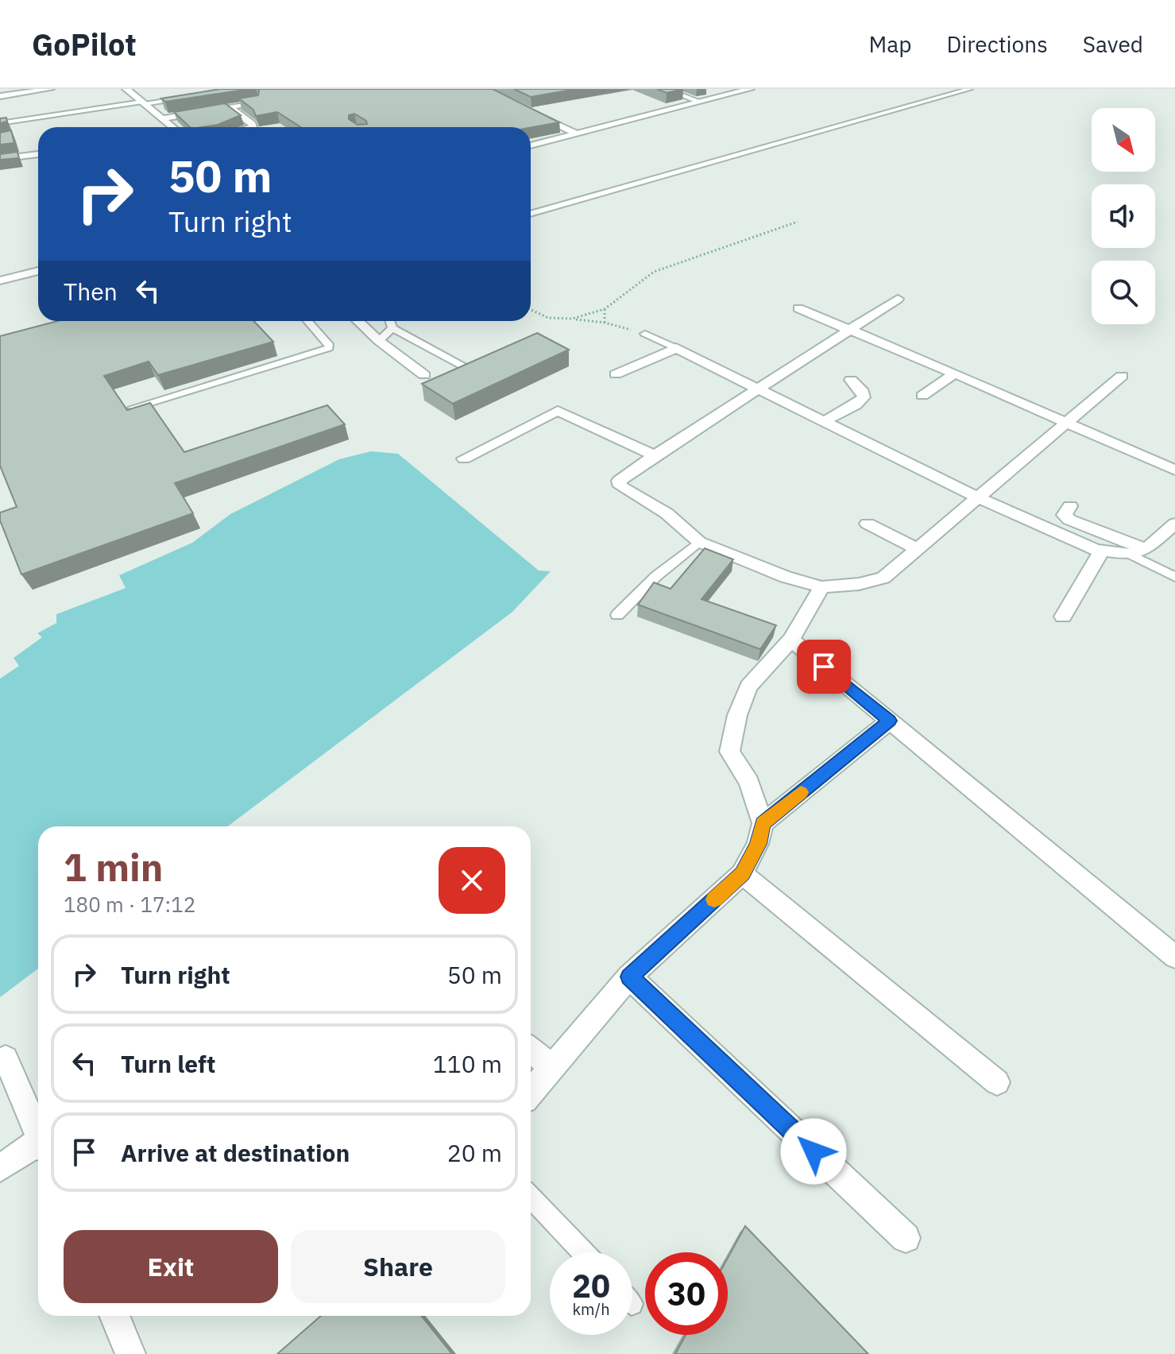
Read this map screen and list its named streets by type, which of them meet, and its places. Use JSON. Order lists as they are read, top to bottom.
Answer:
{
  "north": "bottom right",
  "page": {
    "header": "GoPilot",
    "nav": ["Map", "Directions", "Saved"],
    "turn": ["50 m", "Turn right"],
    "then": "Then",
    "heading": ["1 min", "180 m · 17:12"],
    "list": [
      {
        "name": "Turn right",
        "value": "50 m"
      },
      {
        "name": "Turn left",
        "value": "110 m"
      },
      {
        "name": "Arrive at destination",
        "value": "20 m"
      }
    ],
    "buttons": ["Exit", "Share"],
    "speed": "20 km/h",
    "limit": "30"
  }
}
